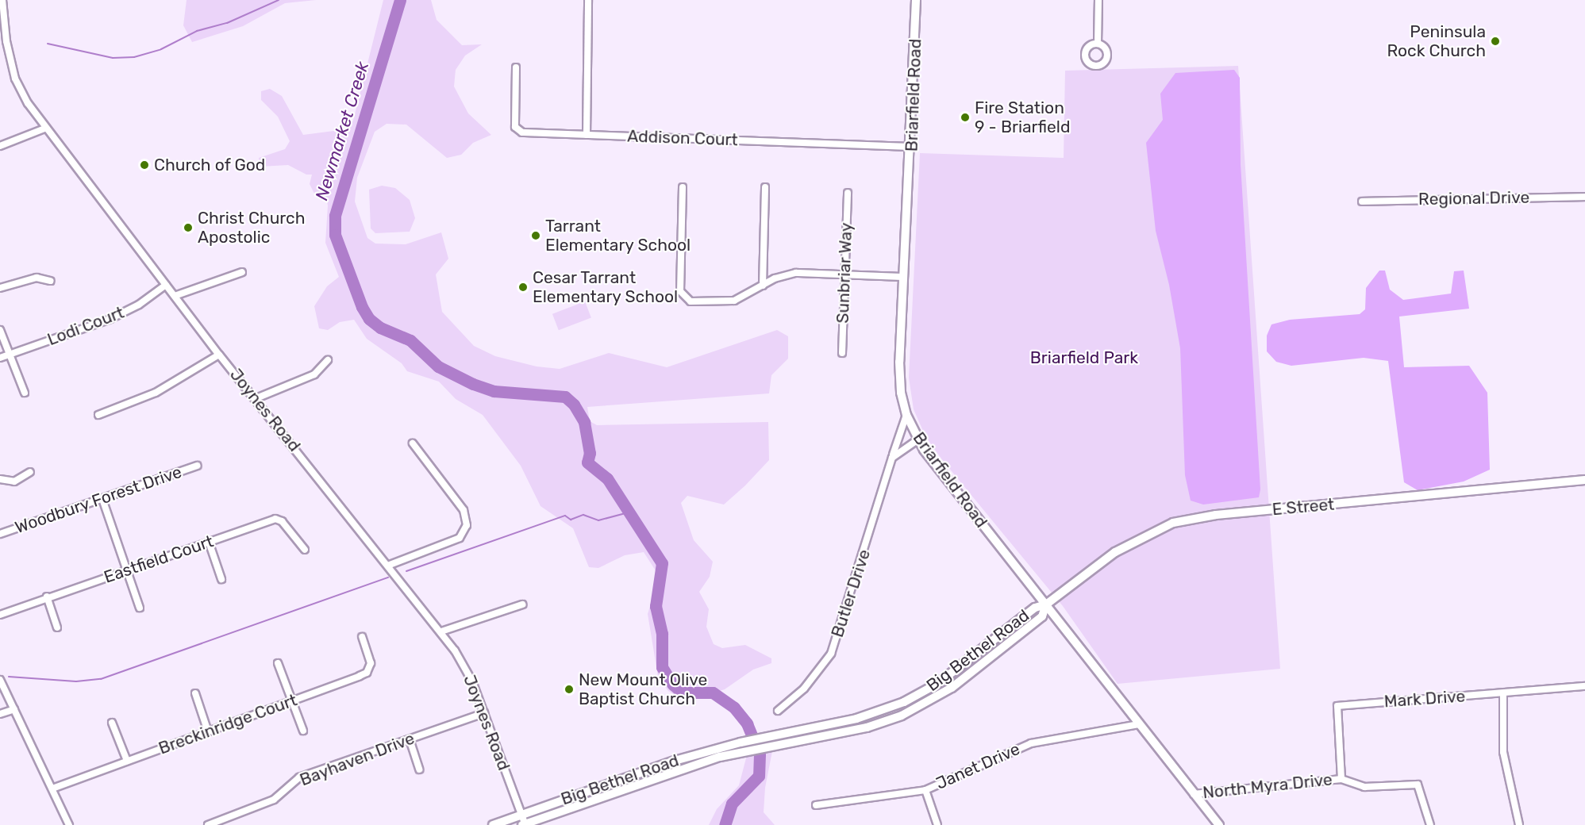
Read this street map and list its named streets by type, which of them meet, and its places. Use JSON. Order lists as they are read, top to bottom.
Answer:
{
  "streets": {
    "main road": ["Briarfield Road", "E Street", "Big Bethel Road"],
    "street": [
      "Addison Court",
      "Regional Drive",
      "Sunbriar Way",
      "Lodi Court",
      "Joynes Road",
      "Woodbury Forest Drive",
      "Eastfield Court",
      "Butler Drive",
      "Mark Drive",
      "Breckinridge Court",
      "Bayhaven Drive",
      "Janet Drive",
      "North Myra Drive"
    ]
  },
  "crossings": [
    ["Briarfield Road", "Addison Court"],
    ["Briarfield Road", "E Street"],
    ["Briarfield Road", "Butler Drive"],
    ["Briarfield Road", "Big Bethel Road"],
    ["Briarfield Road", "Janet Drive"],
    ["Briarfield Road", "North Myra Drive"],
    ["Lodi Court", "Joynes Road"],
    ["Joynes Road", "Big Bethel Road"],
    ["Joynes Road", "Bayhaven Drive"],
    ["E Street", "Big Bethel Road"],
    ["Mark Drive", "North Myra Drive"]
  ],
  "water": ["Newmarket Creek"],
  "parks": ["Briarfield Park"],
  "places": [
    "Peninsula Rock Church",
    "Fire Station 9 - Briarfield",
    "Church of God",
    "Christ Church Apostolic",
    "Tarrant Elementary School",
    "Cesar Tarrant Elementary School",
    "New Mount Olive Baptist Church"
  ]
}
